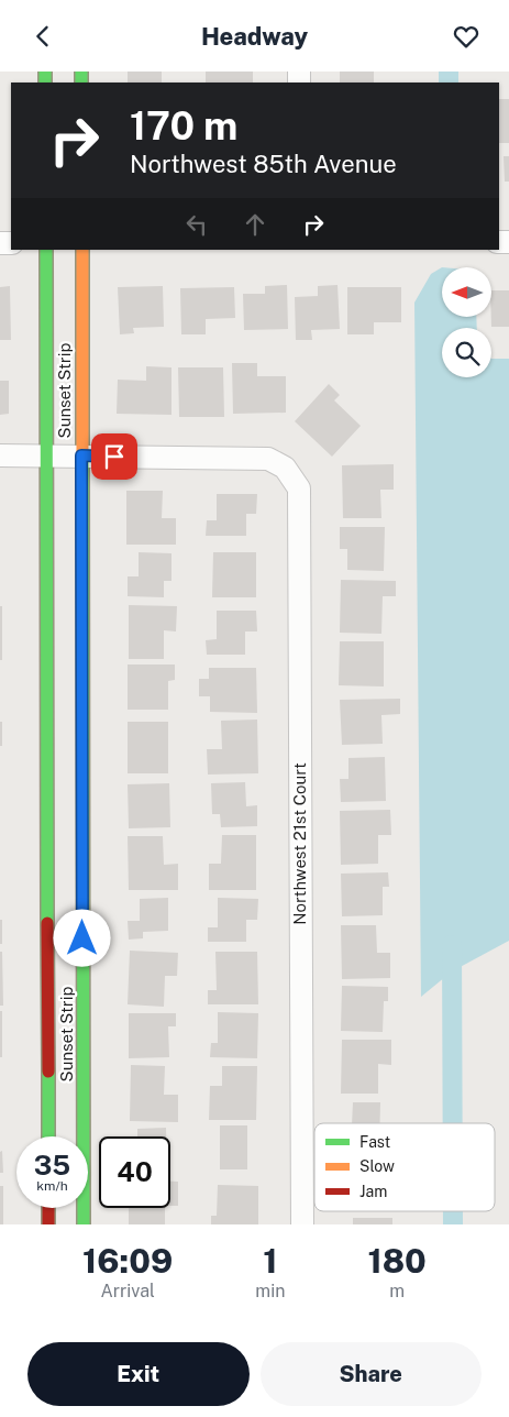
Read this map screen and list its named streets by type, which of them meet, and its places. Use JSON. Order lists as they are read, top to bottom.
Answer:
{
  "streets": {
    "street": ["Sunset Strip", "Northwest 21st Court"]
  },
  "crossings": [
    ["Sunset Strip", "Northwest 21st Court"]
  ],
  "legend": ["Fast", "Slow", "Jam"],
  "north": "left",
  "page": {
    "header": "Headway",
    "turn": ["170 m", "Northwest 85th Avenue"],
    "speed": "35 km/h",
    "limit": "40",
    "eta": [
      "16:09",
      "Arrival",
      "1",
      "min",
      "180",
      "m"
    ],
    "buttons": ["Exit", "Share"]
  }
}
